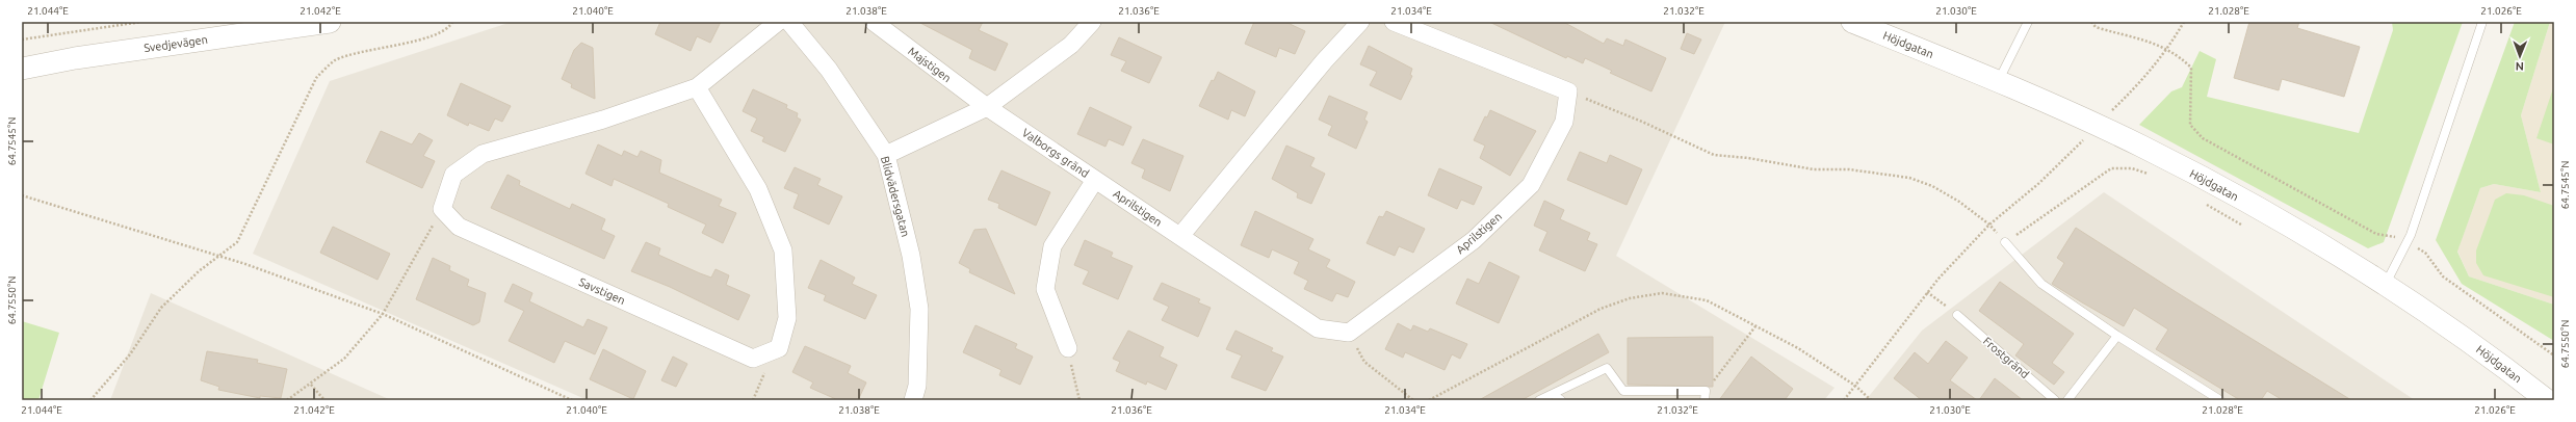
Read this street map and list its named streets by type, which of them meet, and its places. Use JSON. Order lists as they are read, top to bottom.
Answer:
{
  "streets": {
    "street": [
      "Svedjevägen",
      "Höjdgatan",
      "Majstigen",
      "Valborgs gränd",
      "Blidvädersgatan",
      "Aprilstigen",
      "Savstigen"
    ],
    "lane": ["Frostgränd"]
  },
  "crossings": [
    ["Majstigen", "Valborgs gränd"],
    ["Valborgs gränd", "Aprilstigen"]
  ],
  "north": "bottom",
  "coordinates": [
    "21.044°E",
    "21.042°E",
    "21.040°E",
    "21.038°E",
    "21.036°E",
    "21.034°E",
    "21.032°E",
    "21.030°E",
    "21.028°E",
    "21.026°E",
    "64.7545°N",
    "64.7550°N"
  ]
}
